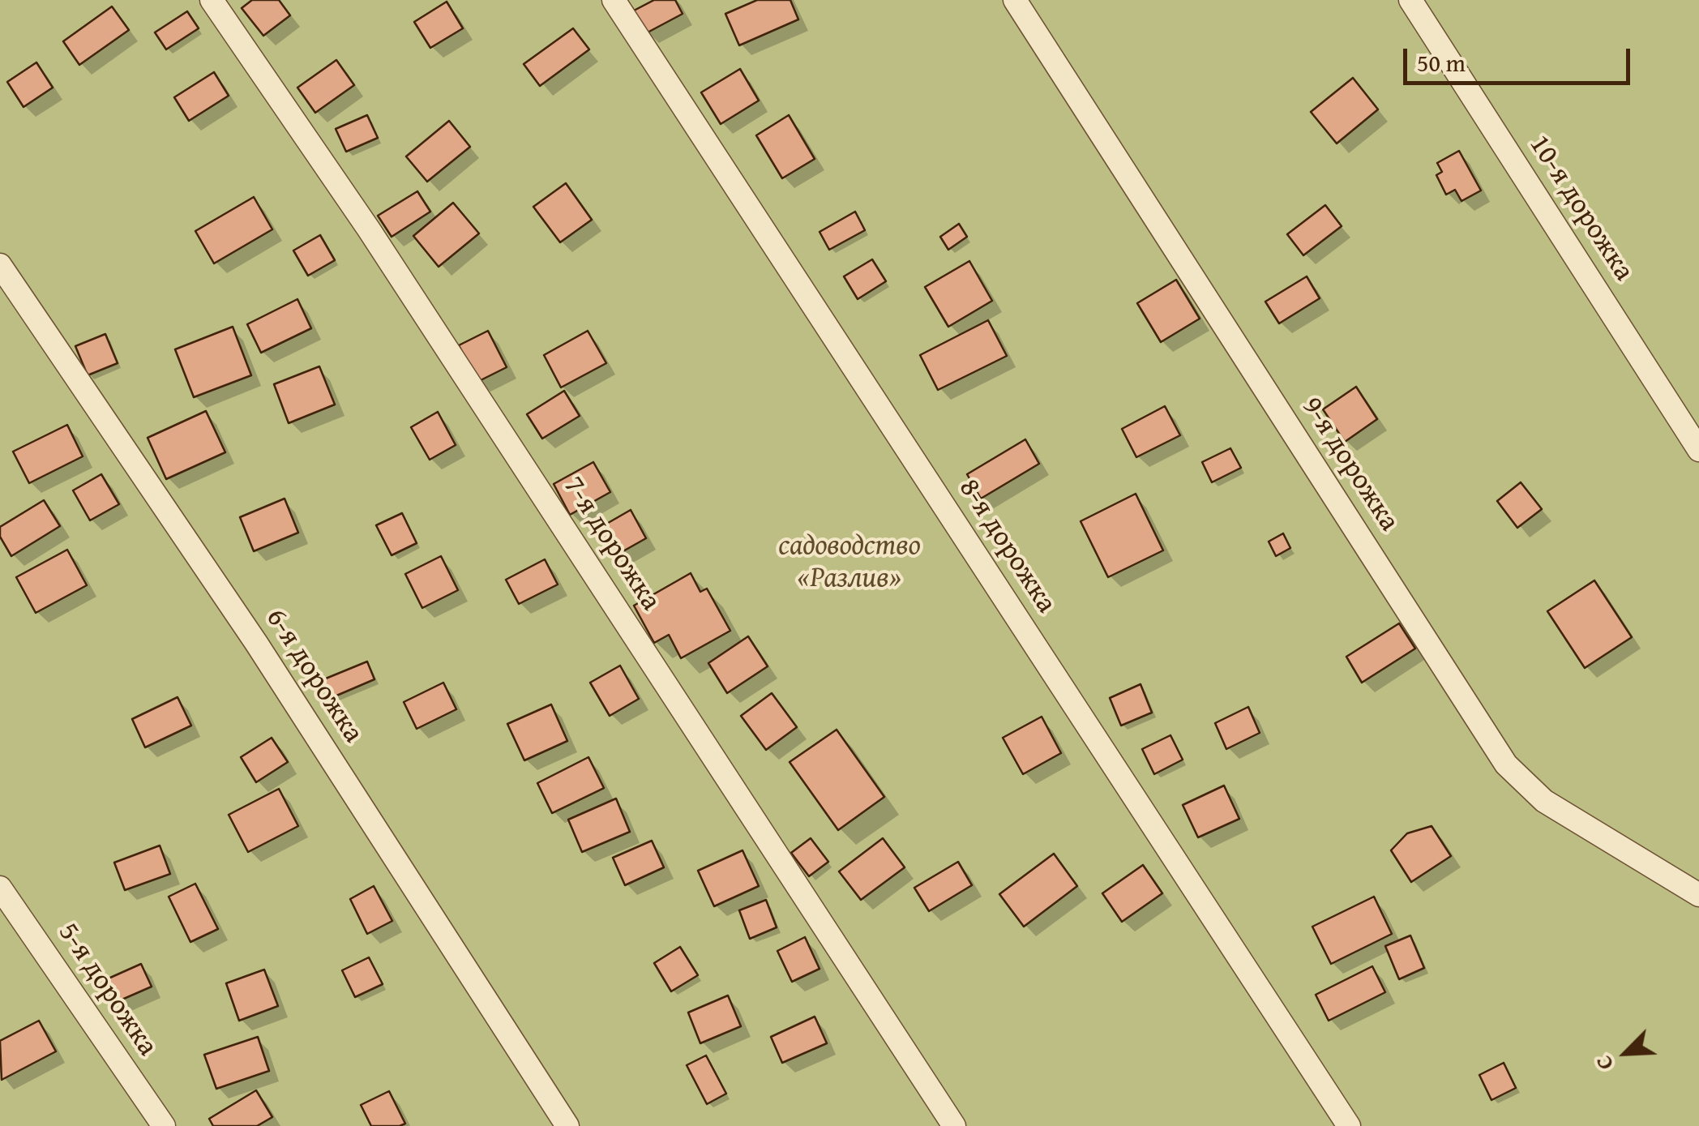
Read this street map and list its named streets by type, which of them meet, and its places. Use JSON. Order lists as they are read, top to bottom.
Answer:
{
  "streets": {
    "street": [
      "10-я дорожка",
      "9-я дорожка",
      "7-я дорожка",
      "8-я дорожка",
      "6-я дорожка",
      "5-я дорожка"
    ]
  },
  "parks": ["садоводство «Разлив»"],
  "scale_bar": "50 m",
  "north": "bottom left"
}
